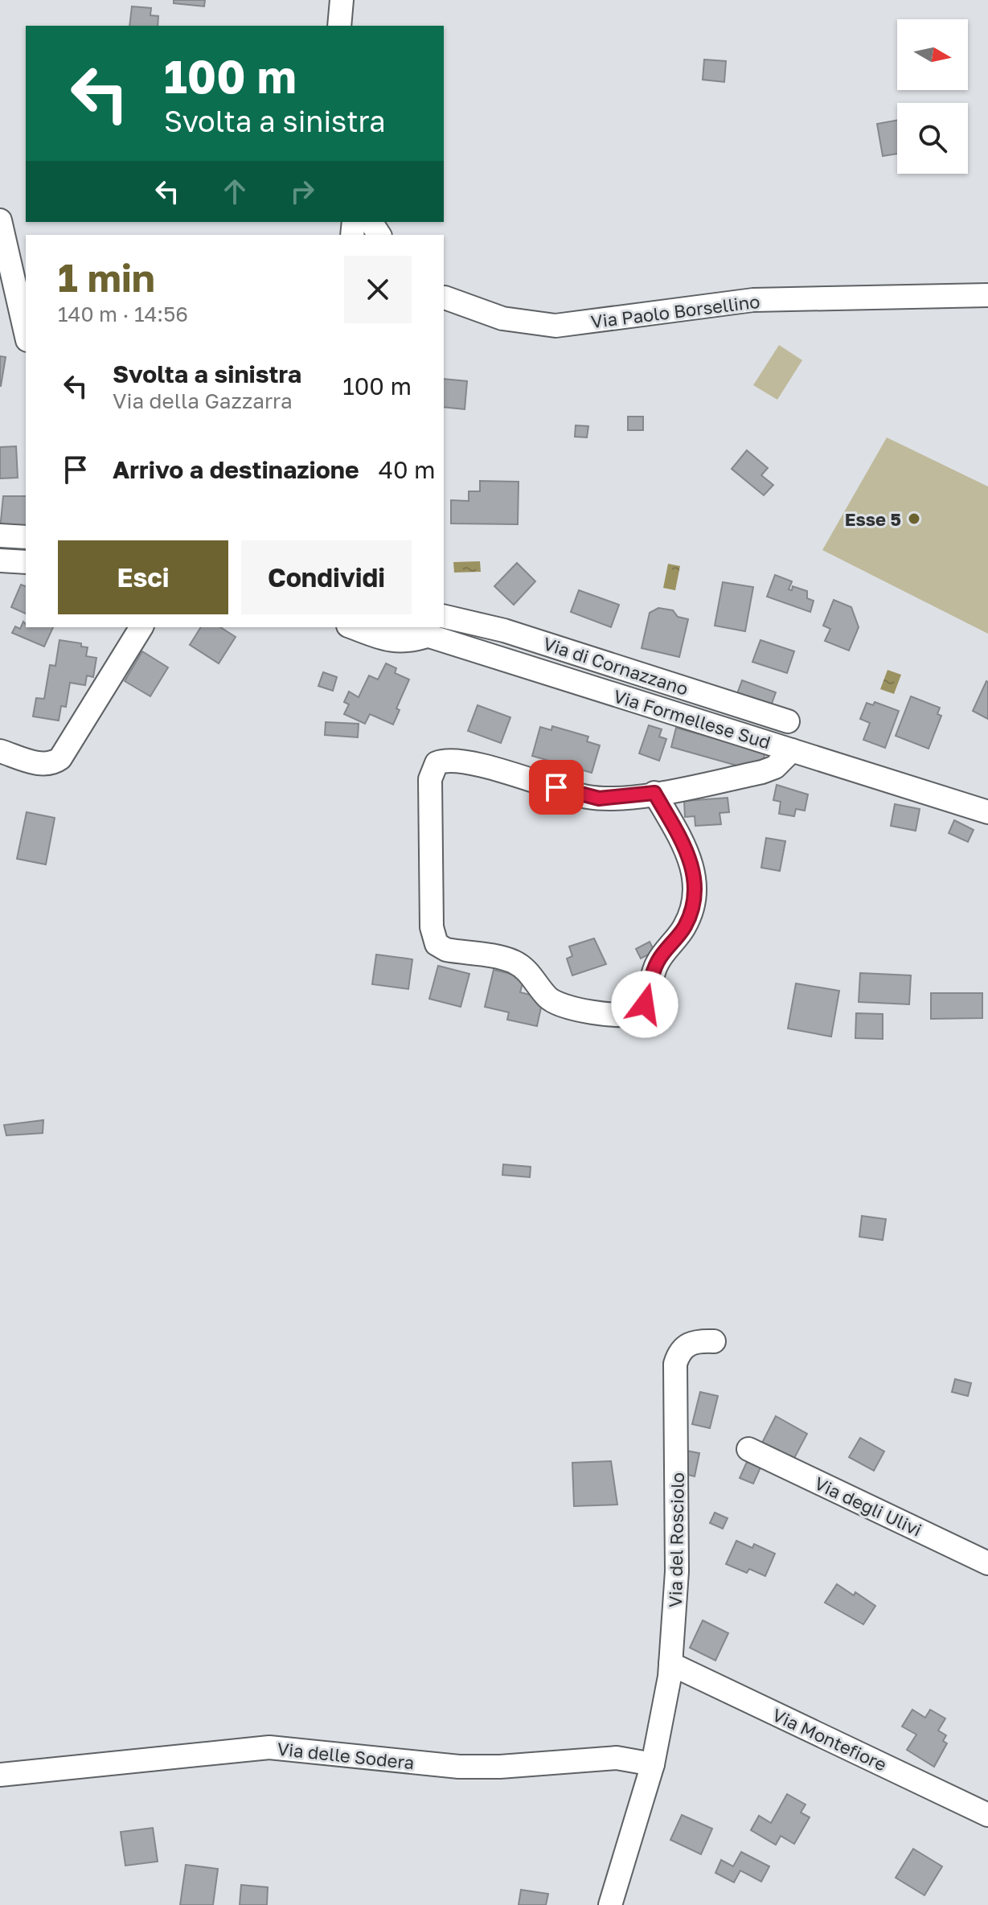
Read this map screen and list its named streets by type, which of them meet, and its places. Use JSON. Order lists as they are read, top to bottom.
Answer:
{
  "streets": {
    "street": [
      "Via Paolo Borsellino",
      "Via di Cornazzano",
      "Via Formellese Sud",
      "Via degli Ulivi",
      "Via del Rosciolo",
      "Via Montefiore",
      "Via delle Sodera"
    ]
  },
  "crossings": [
    ["Via del Rosciolo", "Via Montefiore"],
    ["Via del Rosciolo", "Via delle Sodera"]
  ],
  "places": ["Esse 5"],
  "north": "right",
  "page": {
    "turn": ["100 m", "Svolta a sinistra"],
    "heading": ["1 min", "140 m · 14:56"],
    "list": [
      {
        "name": "Svolta a sinistra",
        "note": "Via della Gazzarra",
        "value": "100 m"
      },
      {
        "name": "Arrivo a destinazione",
        "value": "40 m"
      }
    ],
    "buttons": ["Esci", "Condividi"]
  }
}
